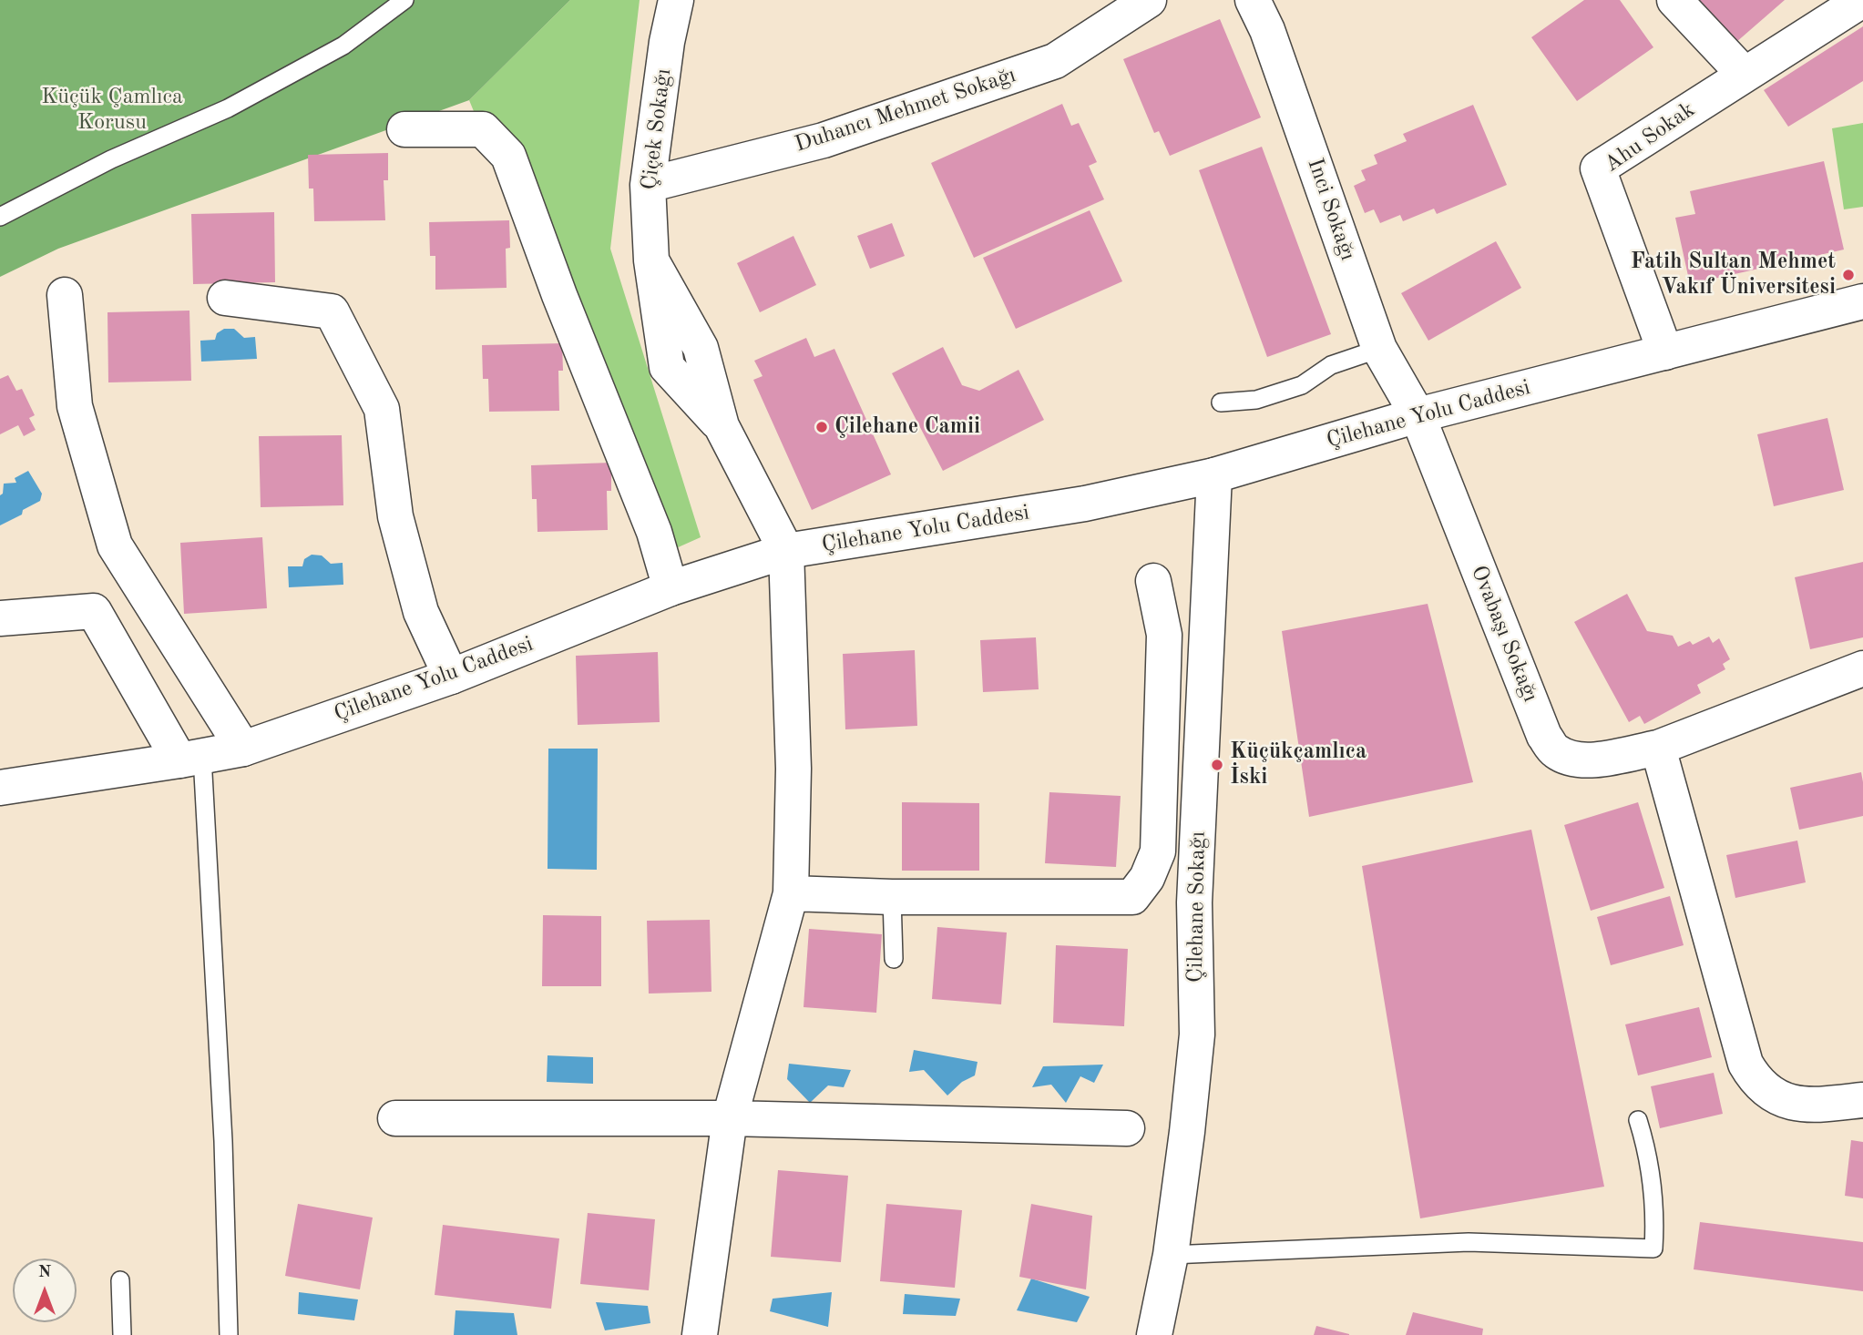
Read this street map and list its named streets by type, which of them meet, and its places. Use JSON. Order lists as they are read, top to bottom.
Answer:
{
  "streets": {
    "street": [
      "Duhancı Mehmet Sokağı",
      "Çiçek Sokağı",
      "Ahu Sokak",
      "Inci Sokağı",
      "Çilehane Yolu Caddesi",
      "Ovabaşı Sokağı",
      "Çilehane Sokağı"
    ]
  },
  "crossings": [
    ["Duhancı Mehmet Sokağı", "Çiçek Sokağı"],
    ["Çiçek Sokağı", "Çilehane Yolu Caddesi"],
    ["Ahu Sokak", "Çilehane Yolu Caddesi"],
    ["Inci Sokağı", "Çilehane Yolu Caddesi"],
    ["Inci Sokağı", "Ovabaşı Sokağı"],
    ["Çilehane Yolu Caddesi", "Ovabaşı Sokağı"],
    ["Çilehane Yolu Caddesi", "Çilehane Sokağı"]
  ],
  "parks": ["Küçük Çamlıca Korusu"],
  "places": ["Fatih Sultan Mehmet Vakıf Üniversitesi", "Çilehane Camii", "Küçükçamlıca İski"],
  "north": "top"
}
